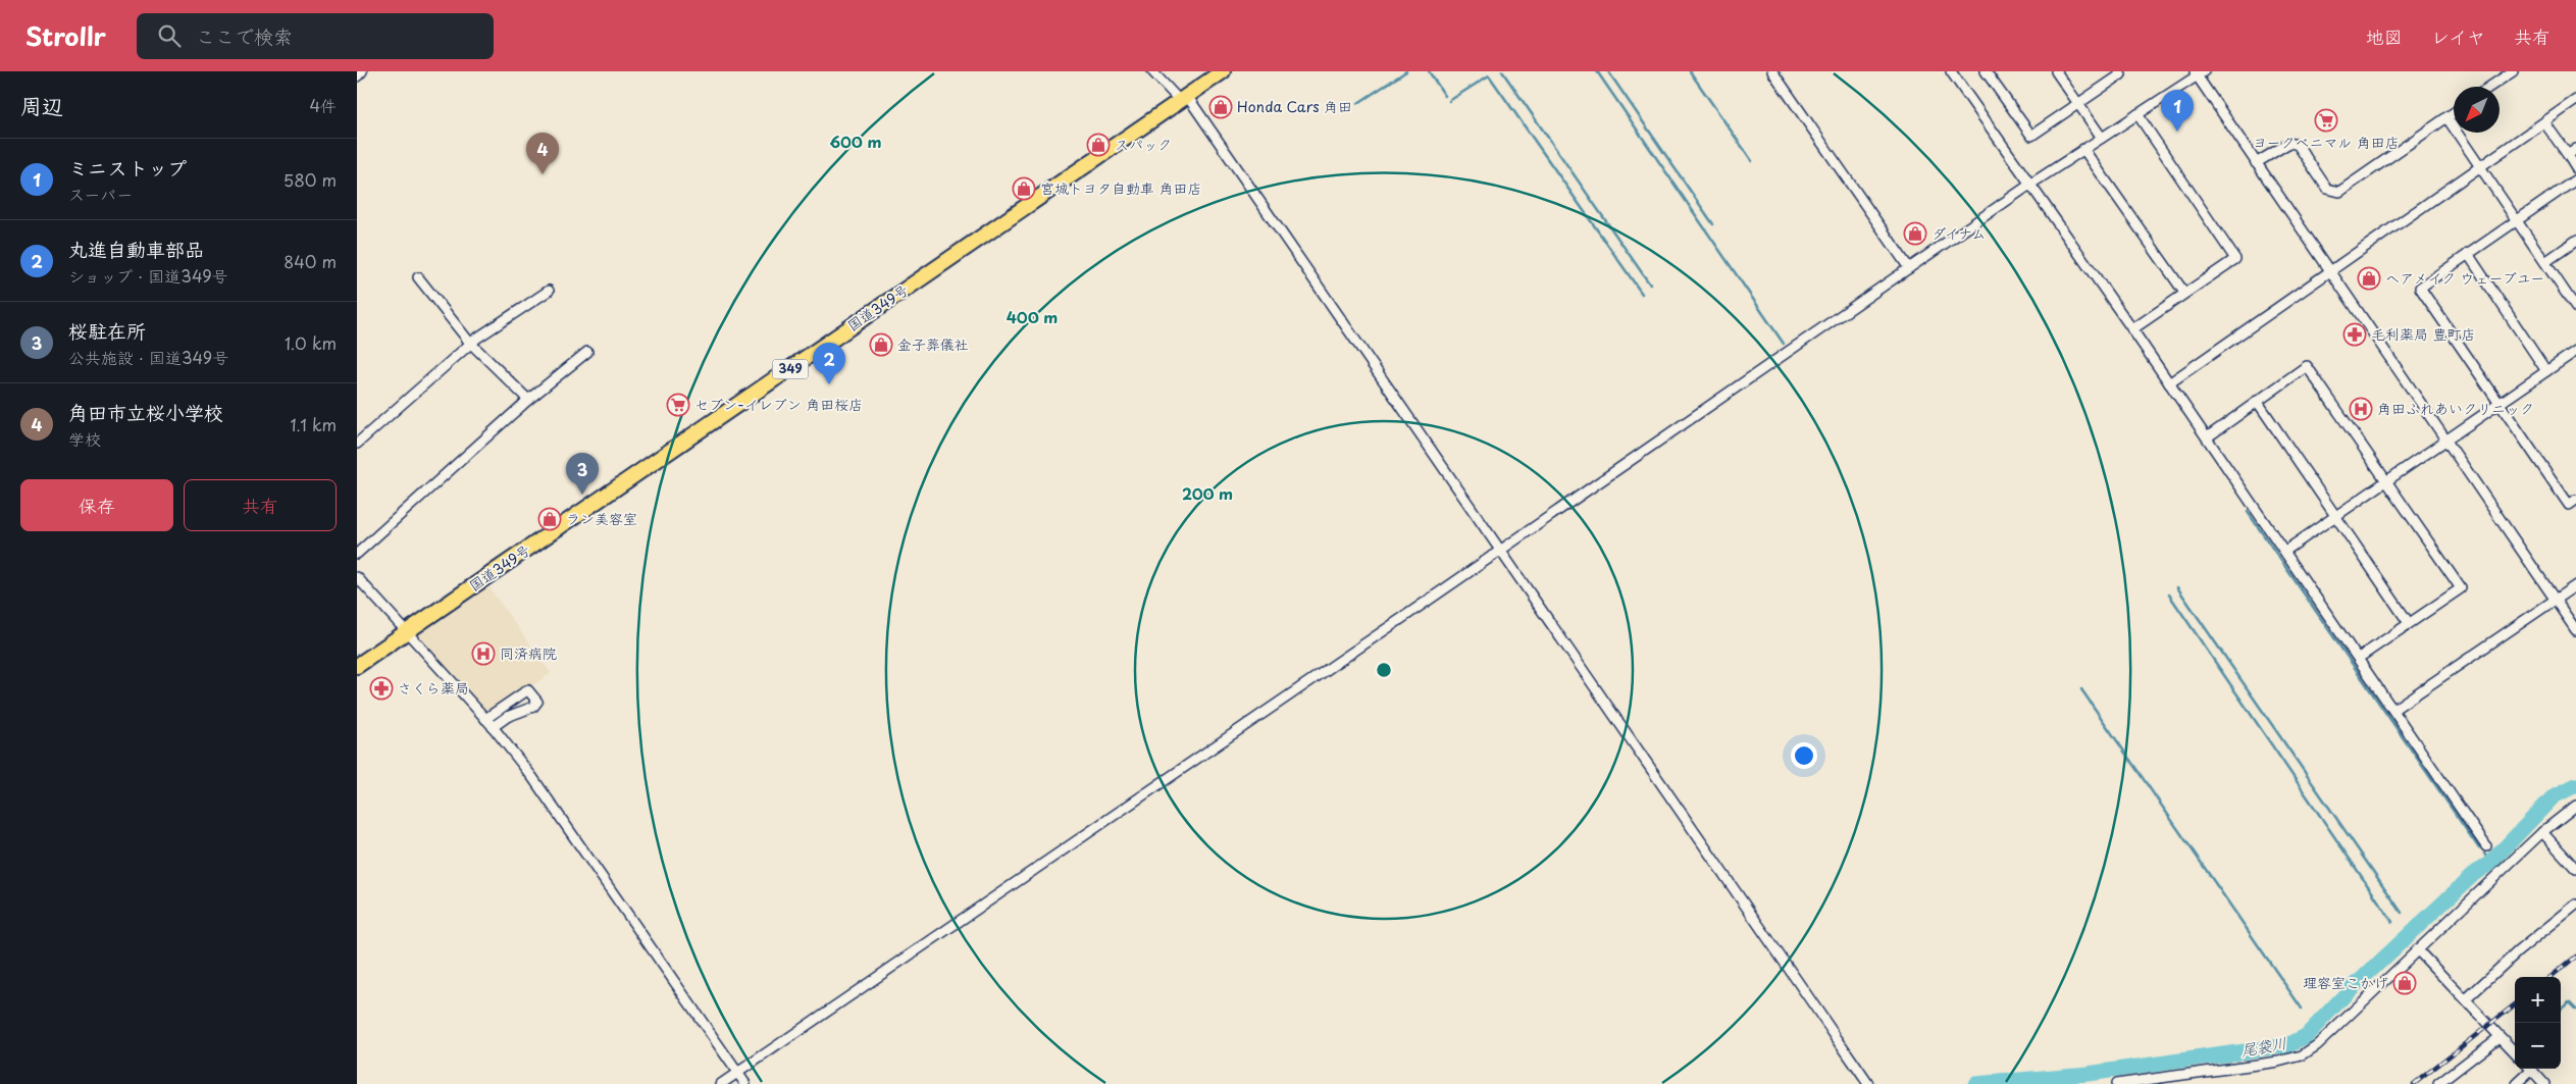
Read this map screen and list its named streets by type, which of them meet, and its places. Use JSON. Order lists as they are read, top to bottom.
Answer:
{
  "streets": {
    "highway": ["国道349号", "349"]
  },
  "water": ["尾袋川"],
  "places": {
    "shop": [
      "Honda Cars 角田",
      "スパック",
      "宮城トヨタ自動車 角田店",
      "ダイナム",
      "ヘアメイク ウェーブユー",
      "金子葬儀社",
      "ラン美容室",
      "理容室こかげ"
    ],
    "supermarket": ["ヨークベニマル 角田店", "セブン-イレブン 角田桜店"],
    "pharmacy": ["毛利薬局 豊町店", "さくら薬局"],
    "hospital": ["角田ふれあいクリニック", "同済病院"]
  },
  "north": "bottom left",
  "page": {
    "header": "Strollr",
    "search": "ここで検索",
    "nav": ["地図", "レイヤ", "共有"],
    "heading": ["周辺", "4件"],
    "pins": [
      "1",
      "4",
      "2",
      "3"
    ],
    "list": [
      {
        "mark": "1",
        "name": "ミニストップ",
        "note": "スーパー",
        "value": "580 m"
      },
      {
        "mark": "2",
        "name": "丸進自動車部品",
        "note": "ショップ · 国道349号",
        "value": "840 m"
      },
      {
        "mark": "3",
        "name": "桜駐在所",
        "note": "公共施設 · 国道349号",
        "value": "1.0 km"
      },
      {
        "mark": "4",
        "name": "角田市立桜小学校",
        "note": "学校",
        "value": "1.1 km"
      }
    ],
    "buttons": ["保存", "共有"],
    "map_buttons": ["+", "−"]
  },
  "rings": ["600 m", "400 m", "200 m"]
}
